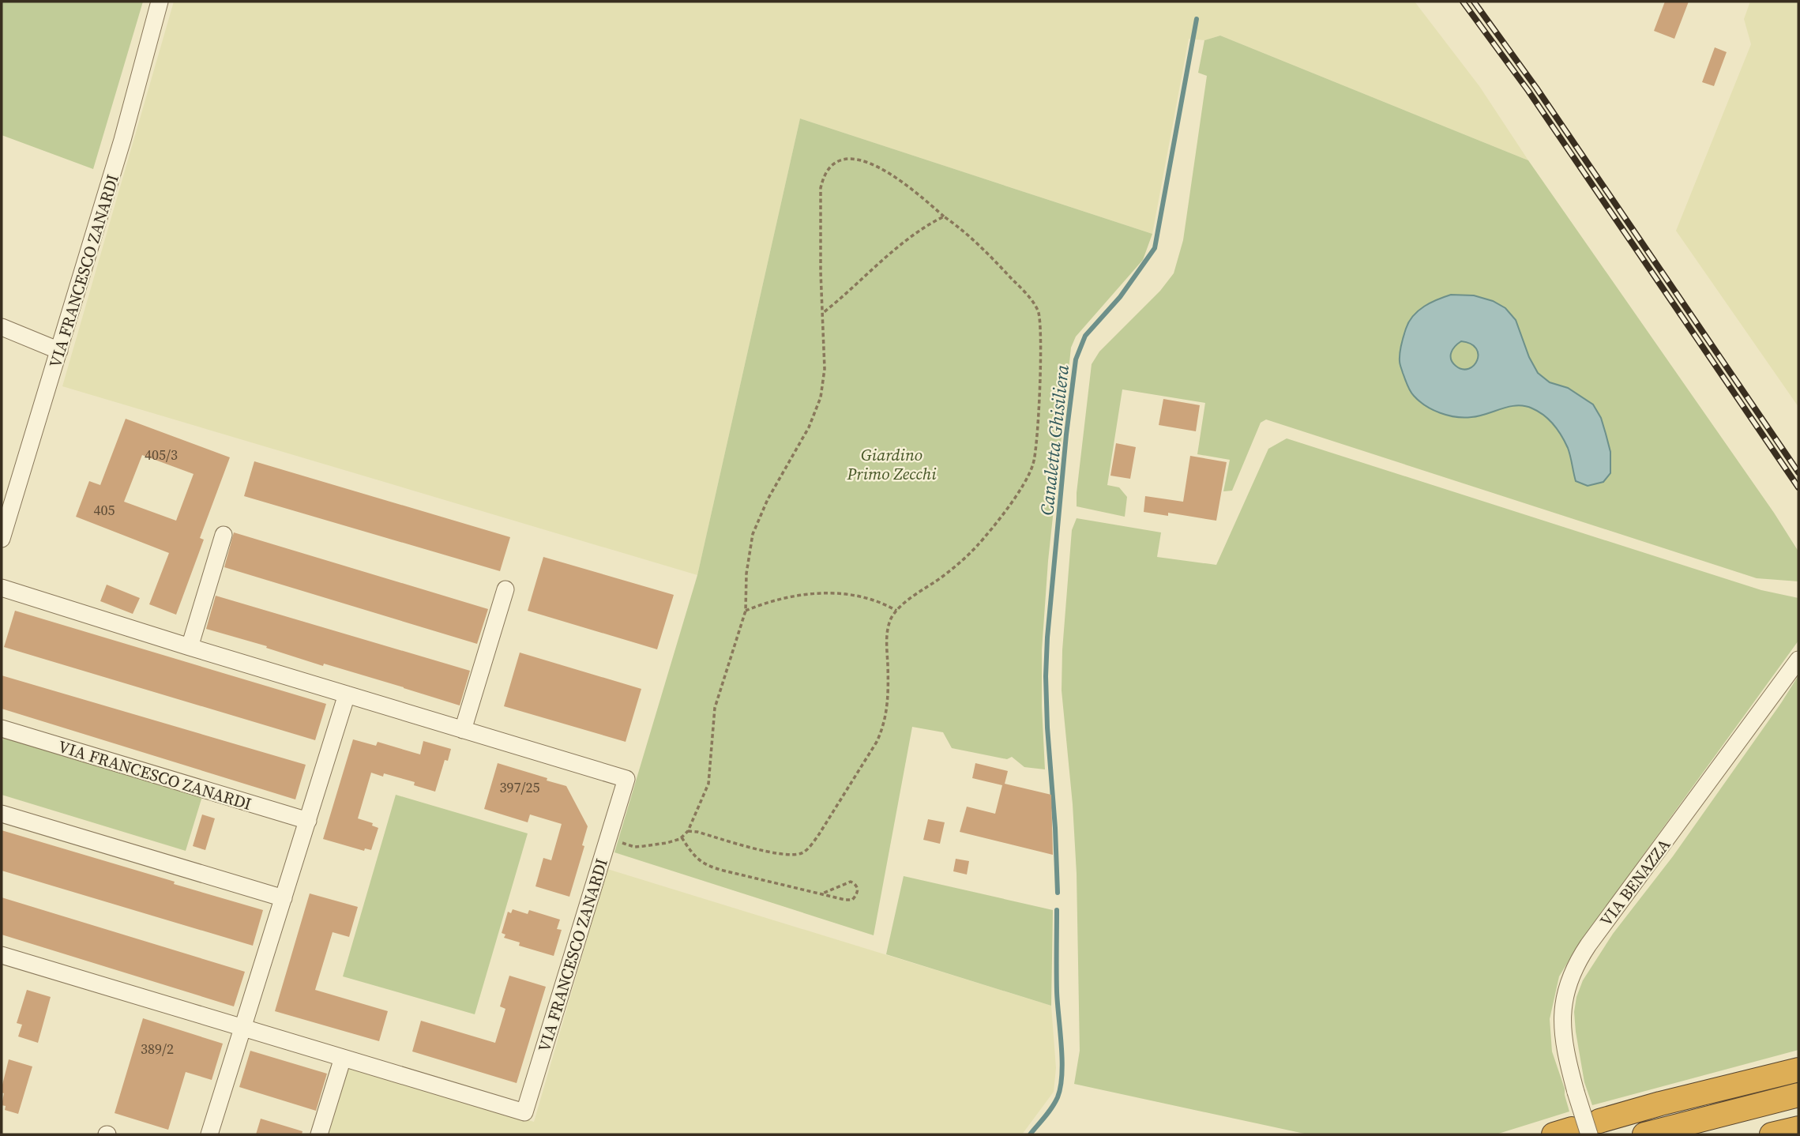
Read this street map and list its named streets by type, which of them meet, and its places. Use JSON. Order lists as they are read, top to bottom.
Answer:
{
  "streets": {
    "street": ["VIA FRANCESCO ZANARDI", "VIA BENAZZA"]
  },
  "water": ["Canaletta Ghisiliera"],
  "parks": ["Giardino Primo Zecchi"],
  "house_numbers": [
    "405/3",
    "405",
    "397/25",
    "389/2"
  ]
}
